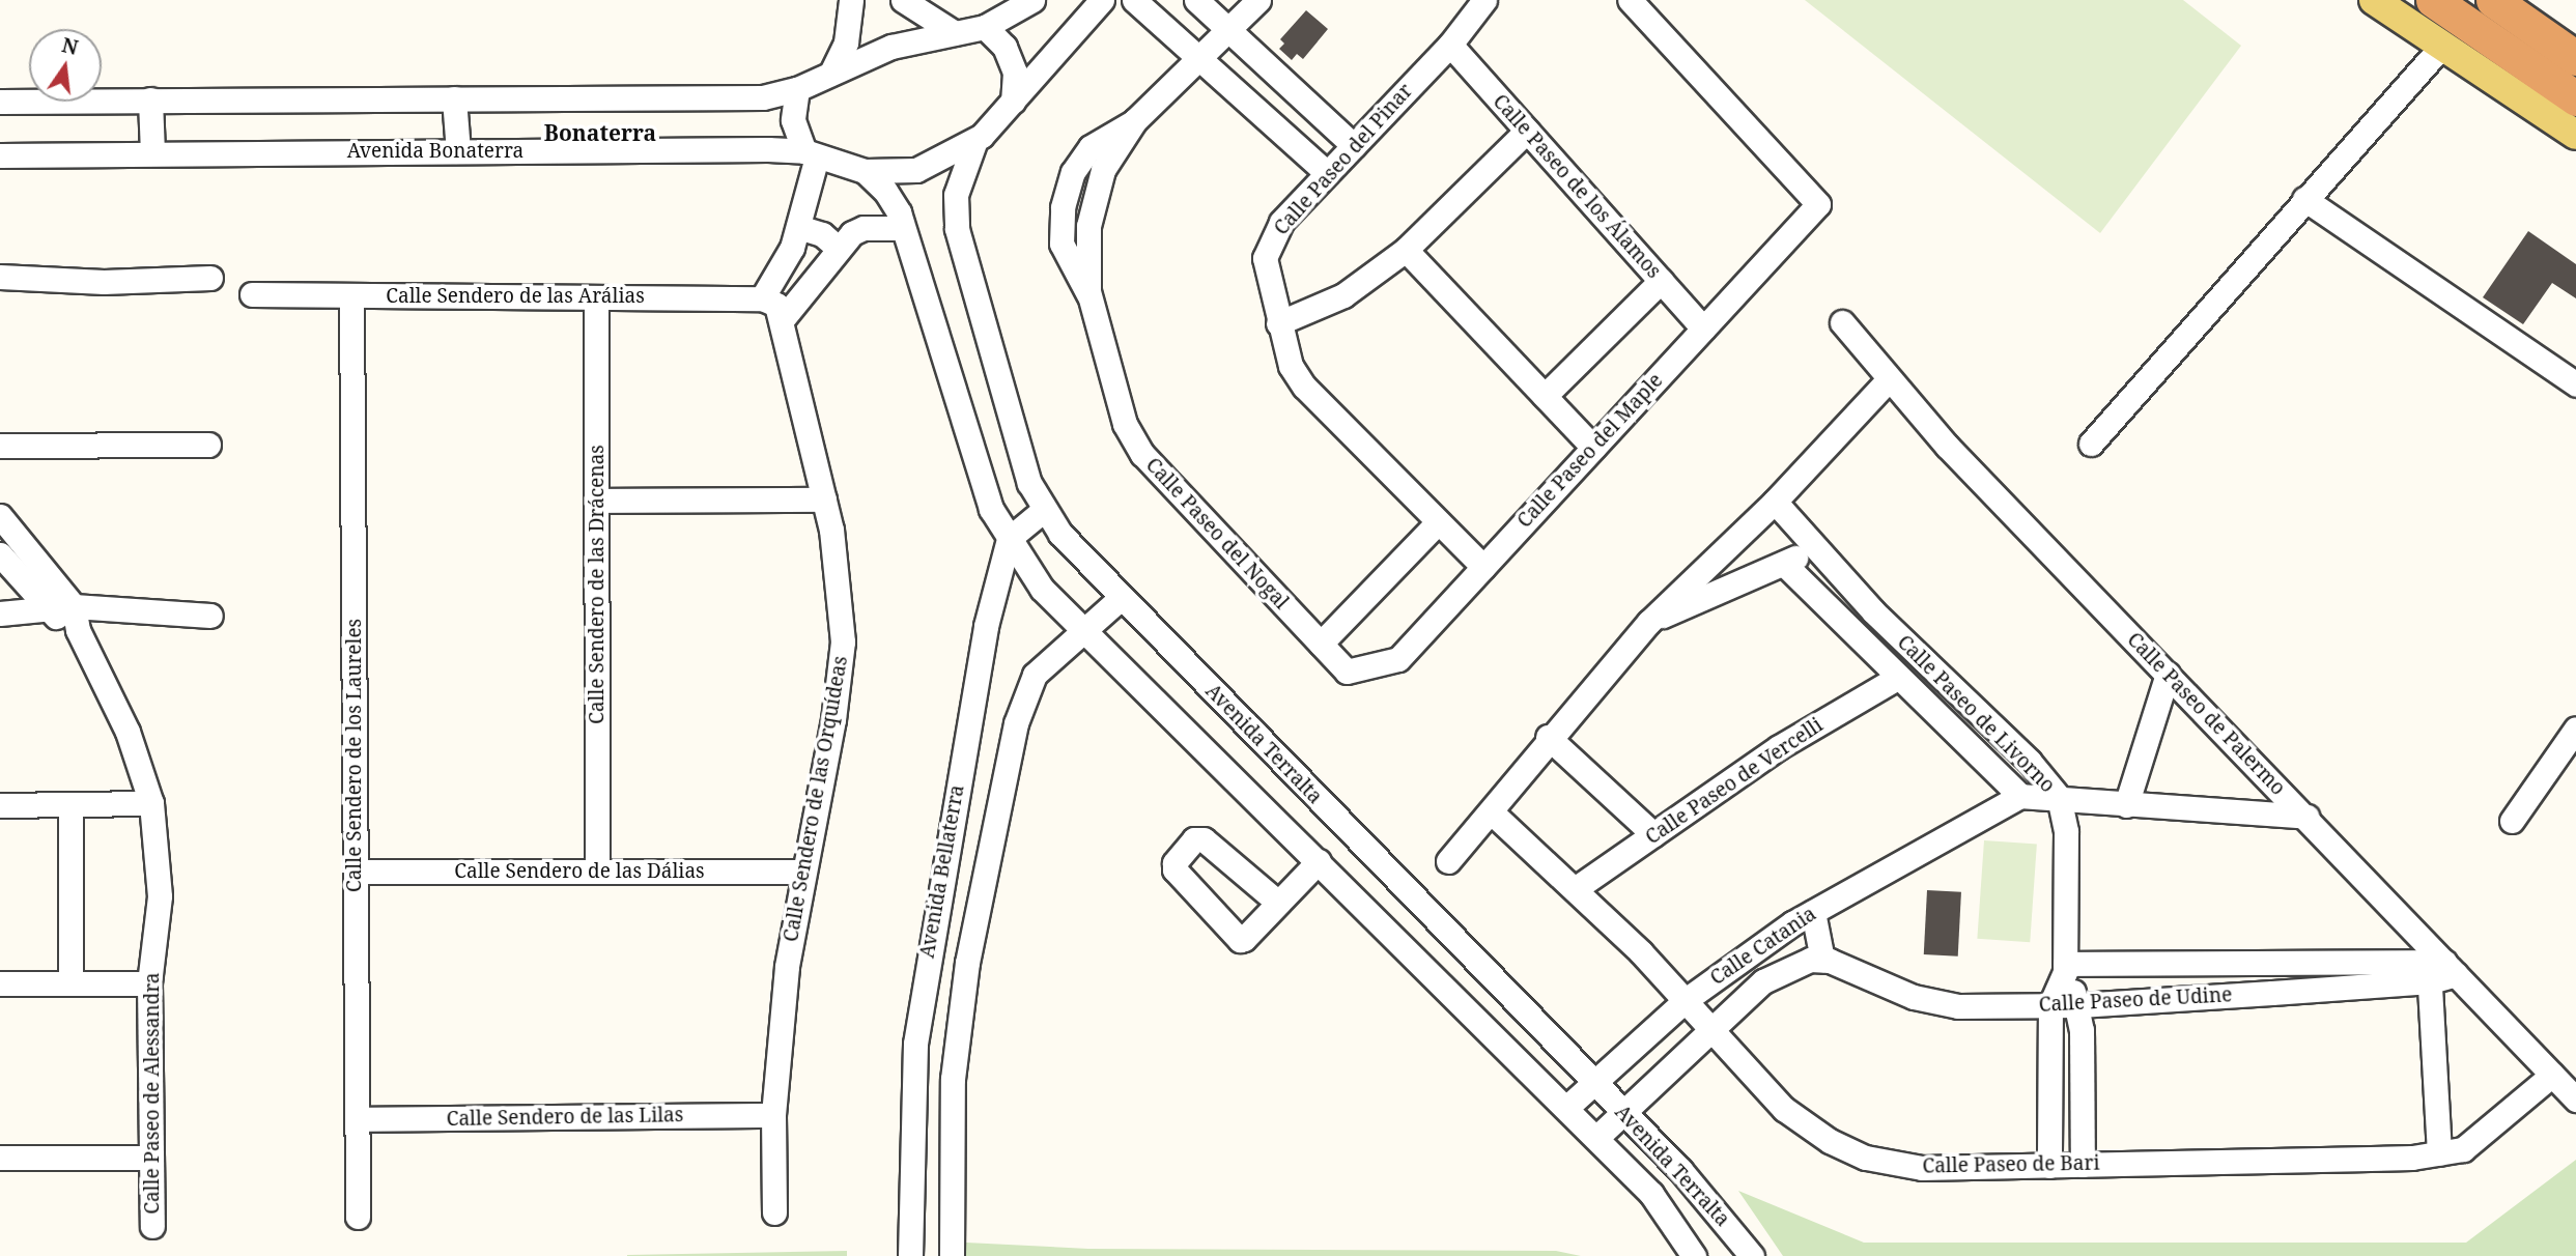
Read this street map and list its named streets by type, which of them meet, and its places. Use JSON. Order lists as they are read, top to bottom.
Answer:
{
  "streets": {
    "street": [
      "Avenida Bonaterra",
      "Calle Paseo del Pinar",
      "Calle Paseo de los Álamos",
      "Calle Sendero de las Arálias",
      "Calle Paseo del Maple",
      "Calle Paseo del Nogal",
      "Calle Sendero de las Drácenas",
      "Calle Paseo de Livorno",
      "Calle Paseo de Palermo",
      "Avenida Terralta",
      "Calle Sendero de los Laureles",
      "Calle Paseo de Vercelli",
      "Calle Sendero de las Orquídeas",
      "Calle Sendero de las Dálias",
      "Avenida Bellaterra",
      "Calle Catania",
      "Calle Paseo de Udine",
      "Calle Paseo de Alessandra",
      "Calle Sendero de las Lilas",
      "Calle Paseo de Bari"
    ]
  },
  "crossings": [
    ["Avenida Bonaterra", "Avenida Terralta"],
    ["Calle Paseo del Pinar", "Calle Paseo de los Álamos"],
    ["Calle Paseo del Pinar", "Calle Paseo del Maple"],
    ["Calle Paseo de los Álamos", "Calle Paseo del Maple"],
    ["Calle Sendero de las Arálias", "Calle Sendero de las Drácenas"],
    ["Calle Sendero de las Arálias", "Calle Sendero de los Laureles"],
    ["Calle Sendero de las Arálias", "Calle Sendero de las Orquídeas"],
    ["Calle Paseo del Maple", "Calle Paseo del Nogal"],
    ["Calle Sendero de las Drácenas", "Calle Sendero de las Dálias"],
    ["Calle Paseo de Livorno", "Calle Paseo de Vercelli"],
    ["Calle Paseo de Livorno", "Calle Catania"],
    ["Calle Paseo de Livorno", "Calle Paseo de Udine"],
    ["Calle Paseo de Livorno", "Calle Paseo de Bari"],
    ["Calle Paseo de Palermo", "Calle Paseo de Udine"],
    ["Calle Paseo de Palermo", "Calle Paseo de Bari"],
    ["Avenida Terralta", "Avenida Bellaterra"],
    ["Avenida Terralta", "Calle Catania"],
    ["Calle Sendero de los Laureles", "Calle Sendero de las Dálias"],
    ["Calle Sendero de los Laureles", "Calle Sendero de las Lilas"],
    ["Calle Paseo de Vercelli", "Calle Paseo de Bari"],
    ["Calle Sendero de las Orquídeas", "Calle Sendero de las Dálias"],
    ["Calle Sendero de las Orquídeas", "Calle Sendero de las Lilas"],
    ["Calle Catania", "Calle Paseo de Bari"]
  ],
  "districts": ["Bonaterra"],
  "north": "top"
}
